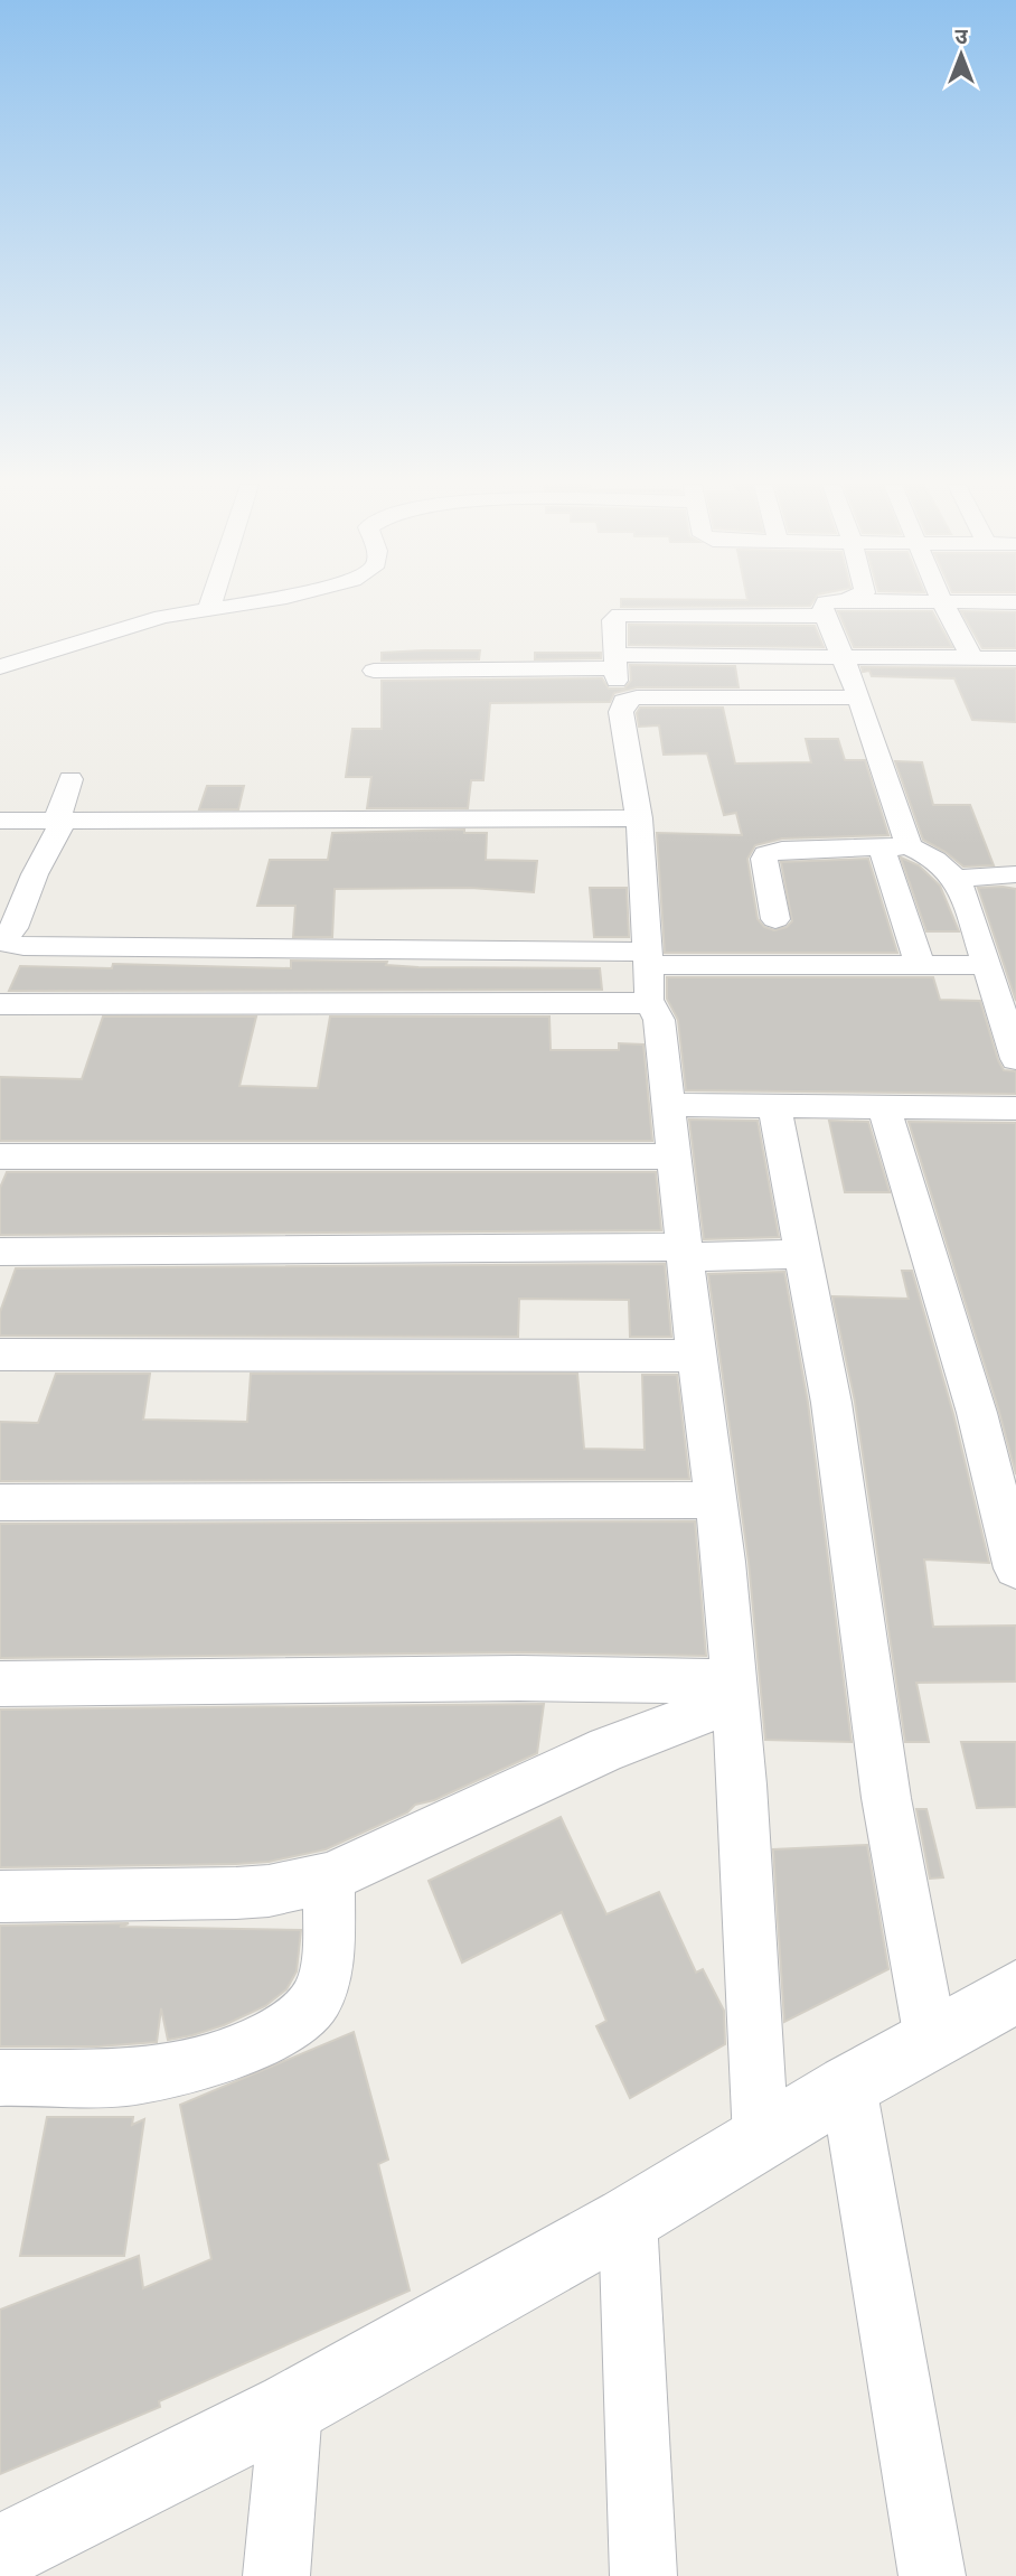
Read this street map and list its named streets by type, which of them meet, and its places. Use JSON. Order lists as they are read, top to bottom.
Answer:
{
  "north": "top"
}
